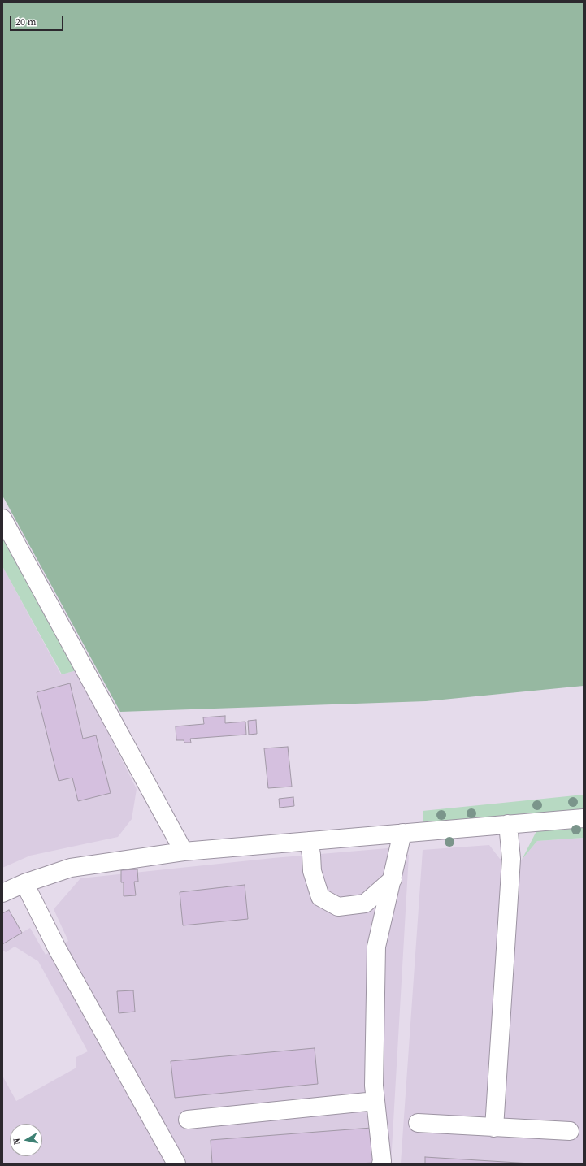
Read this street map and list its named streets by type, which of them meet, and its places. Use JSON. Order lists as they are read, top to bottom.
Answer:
{
  "scale_bar": "20 m",
  "north": "left"
}
